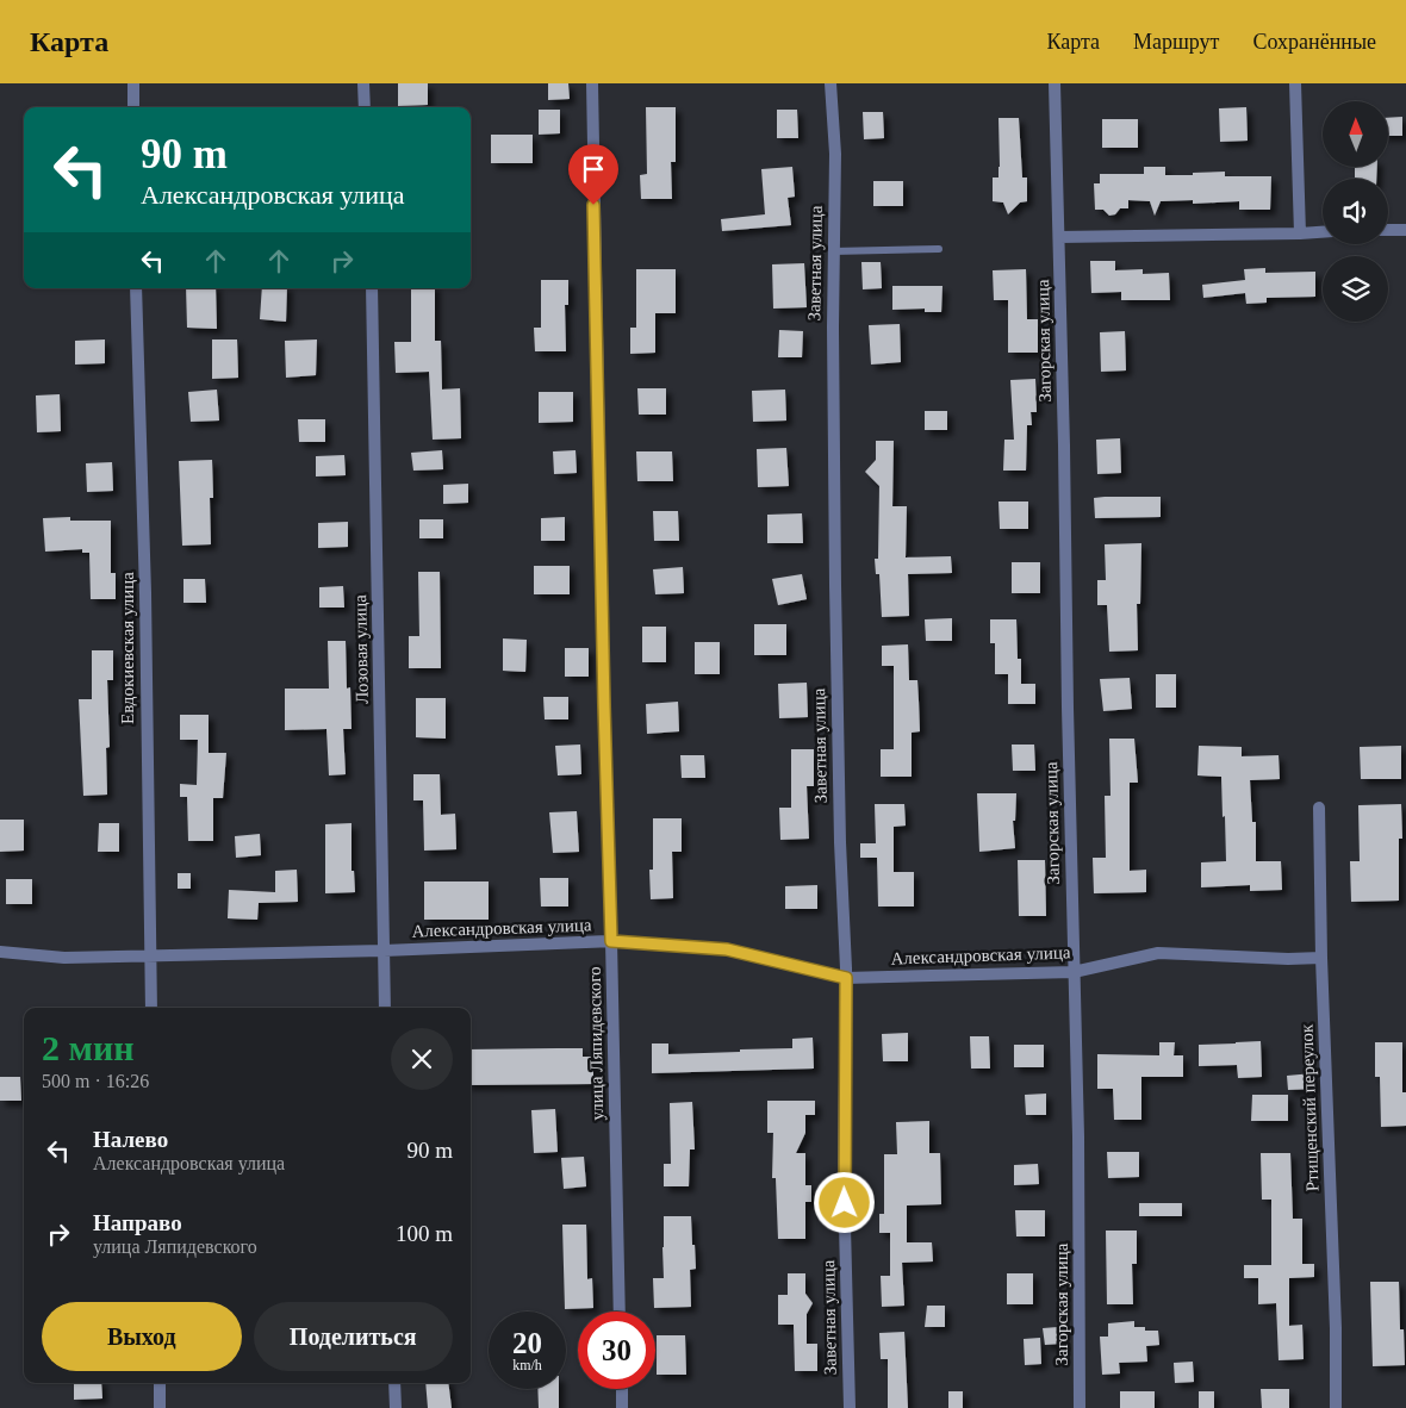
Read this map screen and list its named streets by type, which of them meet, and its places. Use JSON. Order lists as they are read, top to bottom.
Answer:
{
  "streets": {
    "street": [
      "Заветная улица",
      "Загорская улица",
      "Евдокиевская улица",
      "Лозовая улица",
      "Александровская улица",
      "улица Ляпидевского",
      "Ртищенский переулок"
    ]
  },
  "crossings": [
    ["Заветная улица", "Александровская улица"],
    ["Загорская улица", "Александровская улица"],
    ["Евдокиевская улица", "Александровская улица"],
    ["Лозовая улица", "Александровская улица"],
    ["Александровская улица", "улица Ляпидевского"],
    ["Александровская улица", "Ртищенский переулок"]
  ],
  "north": "top",
  "page": {
    "header": "Карта",
    "nav": ["Карта", "Маршрут", "Сохранённые"],
    "turn": ["90 m", "Александровская улица"],
    "heading": ["2 мин", "500 m · 16:26"],
    "list": [
      {
        "name": "Налево",
        "note": "Александровская улица",
        "value": "90 m"
      },
      {
        "name": "Направо",
        "note": "улица Ляпидевского",
        "value": "100 m"
      }
    ],
    "buttons": ["Выход", "Поделиться"],
    "speed": "20 km/h",
    "limit": "30"
  }
}
